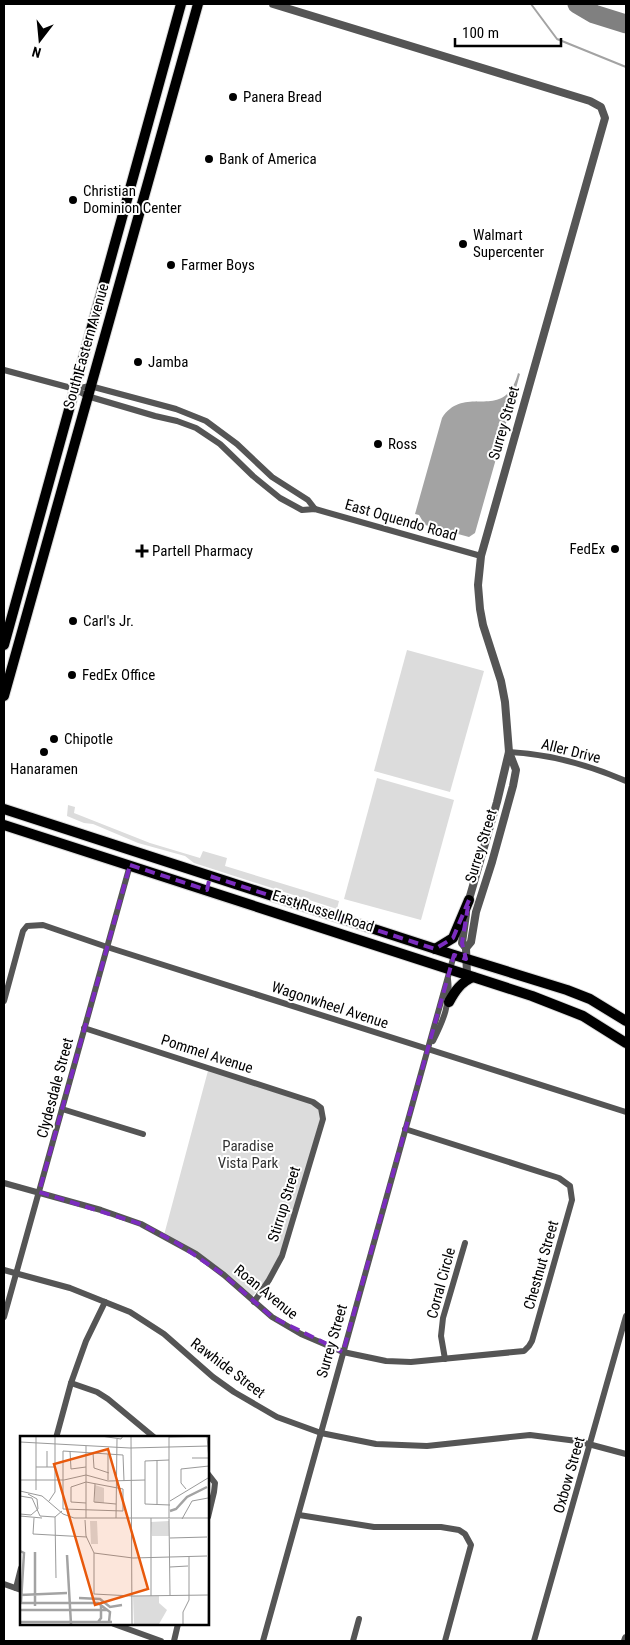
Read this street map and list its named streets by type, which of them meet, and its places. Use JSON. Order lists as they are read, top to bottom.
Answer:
{
  "streets": {
    "main road": ["South Eastern Avenue", "East Russell Road"],
    "street": [
      "Surrey Street",
      "East Oquendo Road",
      "Aller Drive",
      "Wagonwheel Avenue",
      "Pommel Avenue",
      "Clydesdale Street",
      "Stirrup Street",
      "Chestnut Street",
      "Corral Circle",
      "Roan Avenue",
      "Rawhide Street",
      "Oxbow Street"
    ]
  },
  "crossings": [
    ["South Eastern Avenue", "East Oquendo Road"],
    ["Surrey Street", "East Oquendo Road"],
    ["Surrey Street", "Aller Drive"],
    ["Surrey Street", "East Russell Road"],
    ["Surrey Street", "Wagonwheel Avenue"],
    ["Surrey Street", "Chestnut Street"],
    ["Surrey Street", "Roan Avenue"],
    ["Surrey Street", "Rawhide Street"],
    ["East Russell Road", "Clydesdale Street"],
    ["Wagonwheel Avenue", "Clydesdale Street"],
    ["Pommel Avenue", "Clydesdale Street"],
    ["Pommel Avenue", "Stirrup Street"],
    ["Clydesdale Street", "Roan Avenue"],
    ["Clydesdale Street", "Rawhide Street"],
    ["Stirrup Street", "Roan Avenue"],
    ["Chestnut Street", "Roan Avenue"],
    ["Corral Circle", "Roan Avenue"],
    ["Rawhide Street", "Oxbow Street"]
  ],
  "parks": ["Paradise Vista Park"],
  "places": {
    "other": [
      "Panera Bread",
      "Bank of America",
      "Christian Dominion Center",
      "Walmart Supercenter",
      "Farmer Boys",
      "Jamba",
      "Ross",
      "FedEx",
      "Carl's Jr.",
      "FedEx Office",
      "Chipotle",
      "Hanaramen"
    ],
    "health": ["Partell Pharmacy"]
  },
  "scale_bar": "100 m",
  "north": "bottom"
}
